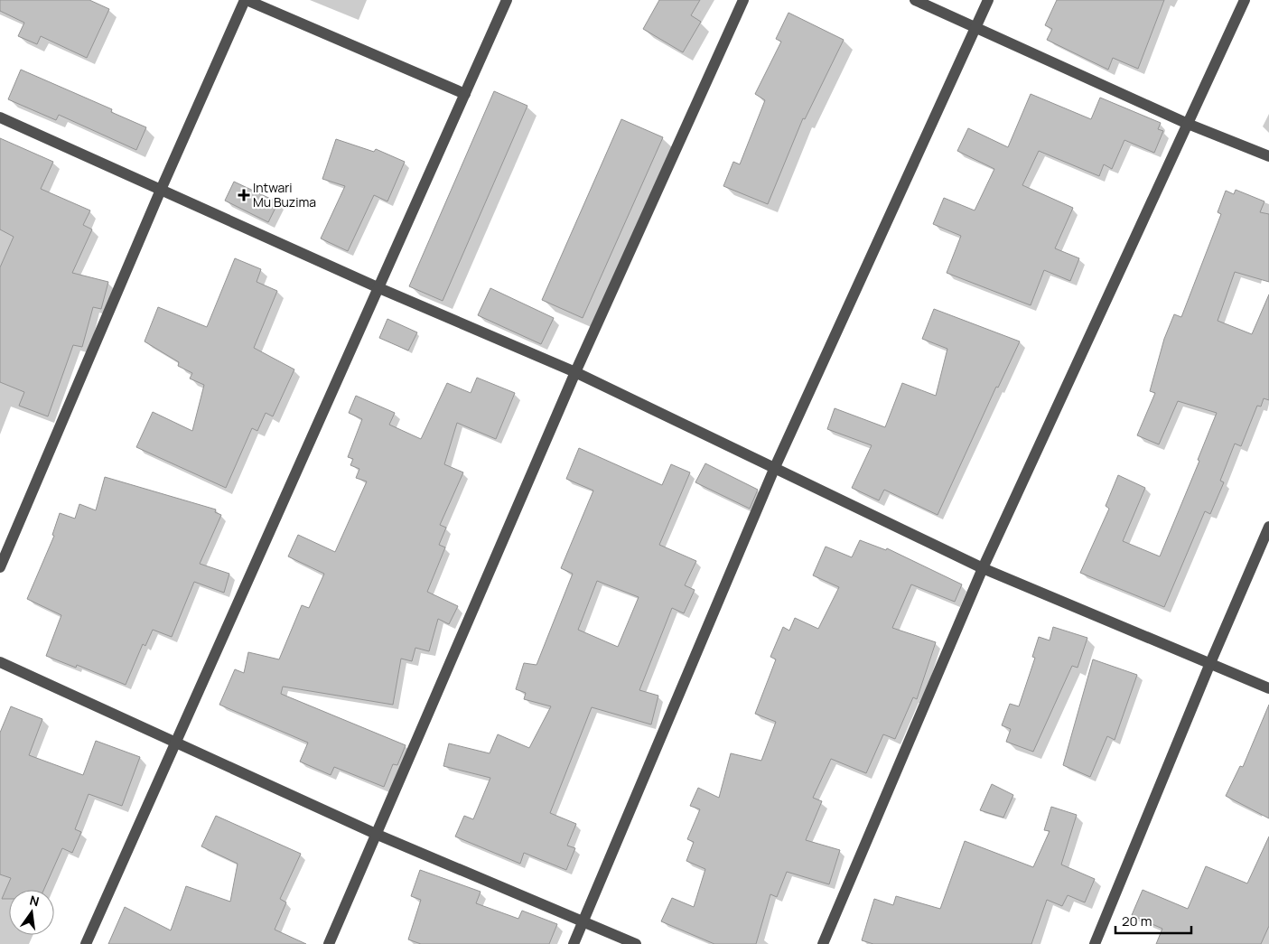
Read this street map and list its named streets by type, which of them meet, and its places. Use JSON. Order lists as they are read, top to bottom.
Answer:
{
  "places": {
    "health": ["Intwari Mu Buzima"]
  },
  "scale_bar": "20 m",
  "north": "top"
}
